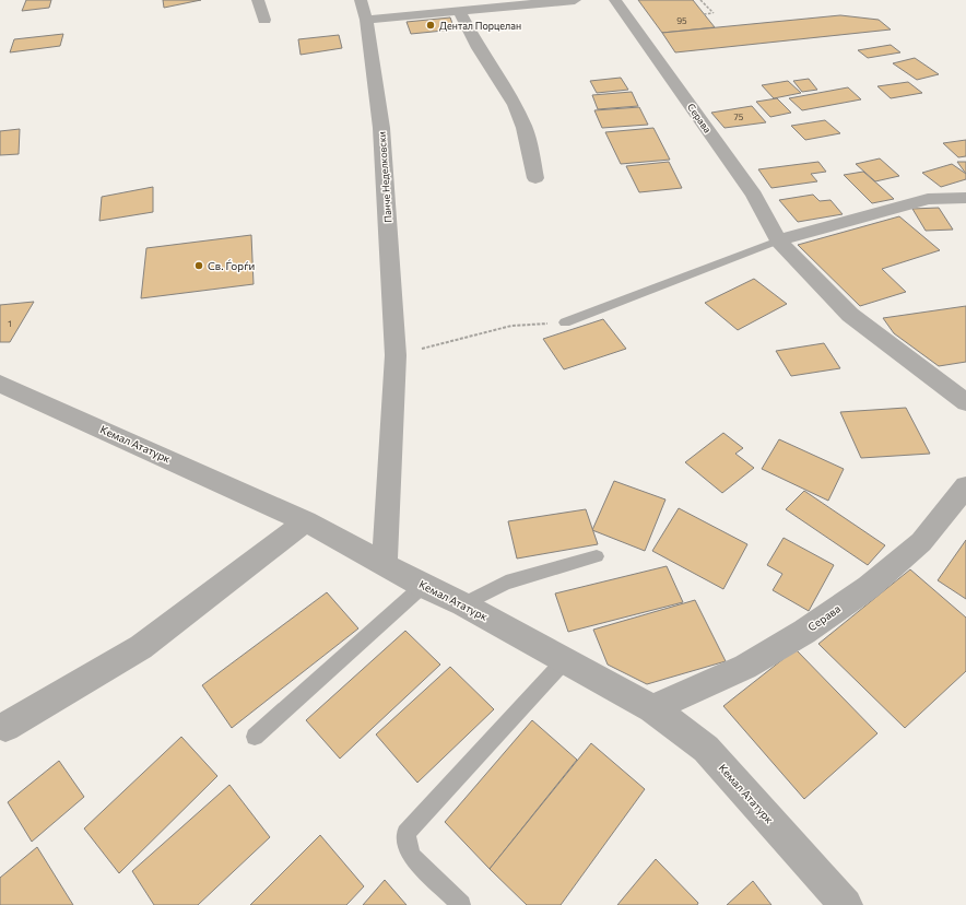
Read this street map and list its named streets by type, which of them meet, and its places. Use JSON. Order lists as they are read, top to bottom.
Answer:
{
  "streets": {
    "street": ["Серава", "Панче Неделковски", "Кемал Ататурк"]
  },
  "crossings": [
    ["Серава", "Кемал Ататурк"],
    ["Панче Неделковски", "Кемал Ататурк"]
  ],
  "places": ["Дентал Порцелан", "Св. Ѓорѓи"],
  "house_numbers": ["95", "75", "1"]
}
